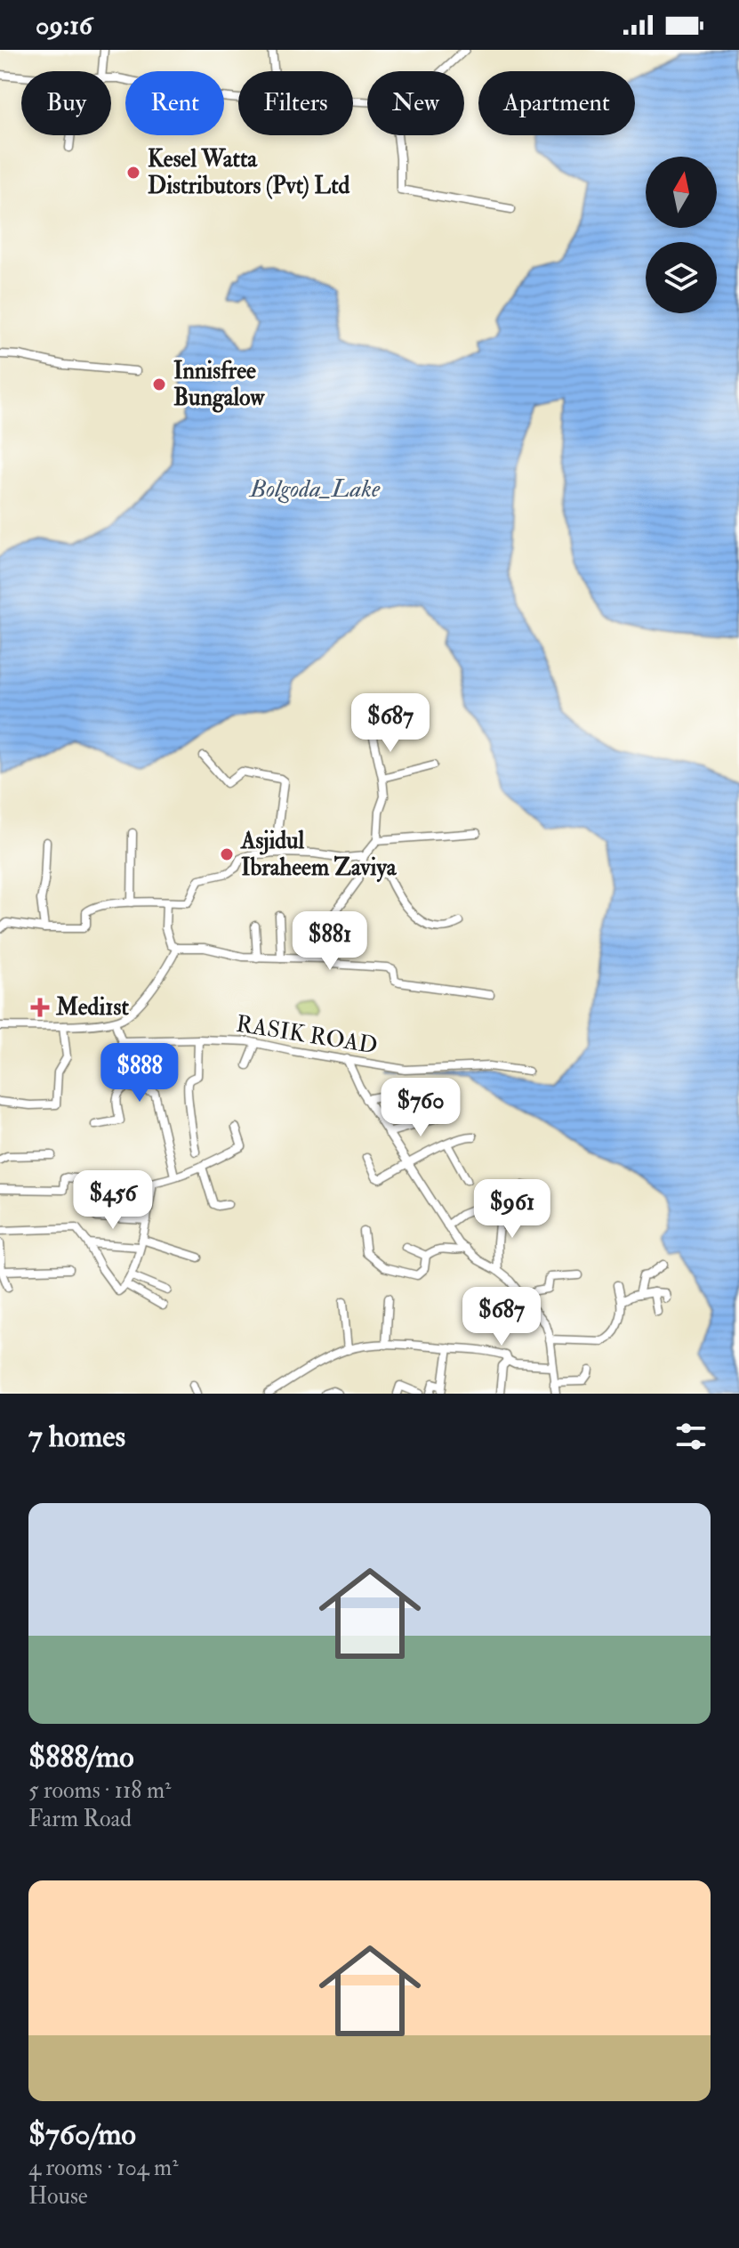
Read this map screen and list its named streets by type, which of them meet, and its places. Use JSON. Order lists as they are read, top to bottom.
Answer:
{
  "streets": {
    "street": ["RASIK ROAD"]
  },
  "water": ["Bolgoda_Lake"],
  "places": {
    "other": ["Kesel Watta Distributors (Pvt) Ltd", "Innisfree Bungalow", "Asjidul Ibraheem Zaviya"],
    "health": ["Medi1st"]
  },
  "north": "top",
  "page": {
    "status": "09:16",
    "chip": [
      "Buy",
      "Rent",
      "Filters",
      "New",
      "Apartment"
    ],
    "price": [
      "$687",
      "$881",
      "$888",
      "$760",
      "$456",
      "$961",
      "$687"
    ],
    "heading": "7 homes",
    "list": [
      {
        "name": "$888/mo",
        "note": "5 rooms · 118 m² · Farm Road"
      },
      {
        "name": "$760/mo",
        "note": "4 rooms · 104 m² · House"
      }
    ]
  }
}
